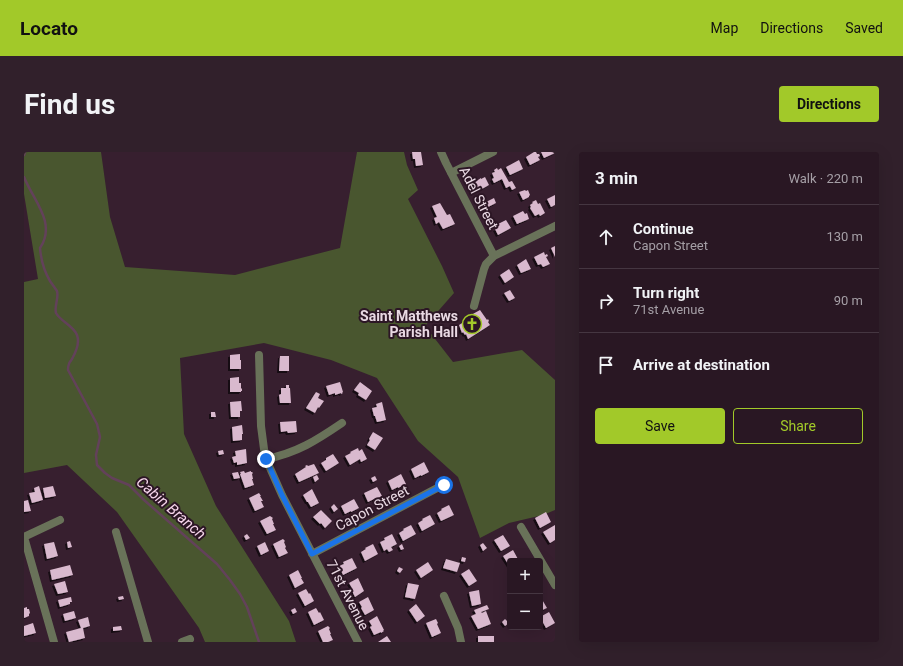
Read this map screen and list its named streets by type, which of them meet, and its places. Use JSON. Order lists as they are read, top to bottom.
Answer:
{
  "streets": {
    "street": ["Adel Street", "Capon Street", "71st Avenue"]
  },
  "crossings": [
    ["Capon Street", "71st Avenue"]
  ],
  "water": ["Cabin Branch"],
  "places": {
    "church": ["Saint Matthews Parish Hall"]
  },
  "page": {
    "header": "Locato",
    "nav": ["Map", "Directions", "Saved"],
    "buttons": [
      "Directions",
      ["Save", "Share"]
    ],
    "title": "Find us",
    "heading": ["3 min", "Walk · 220 m"],
    "list": [
      ["Continue", "Capon Street", "130 m"],
      ["Turn right", "71st Avenue", "90 m"],
      "Arrive at destination"
    ],
    "map_buttons": ["+", "−"]
  }
}
